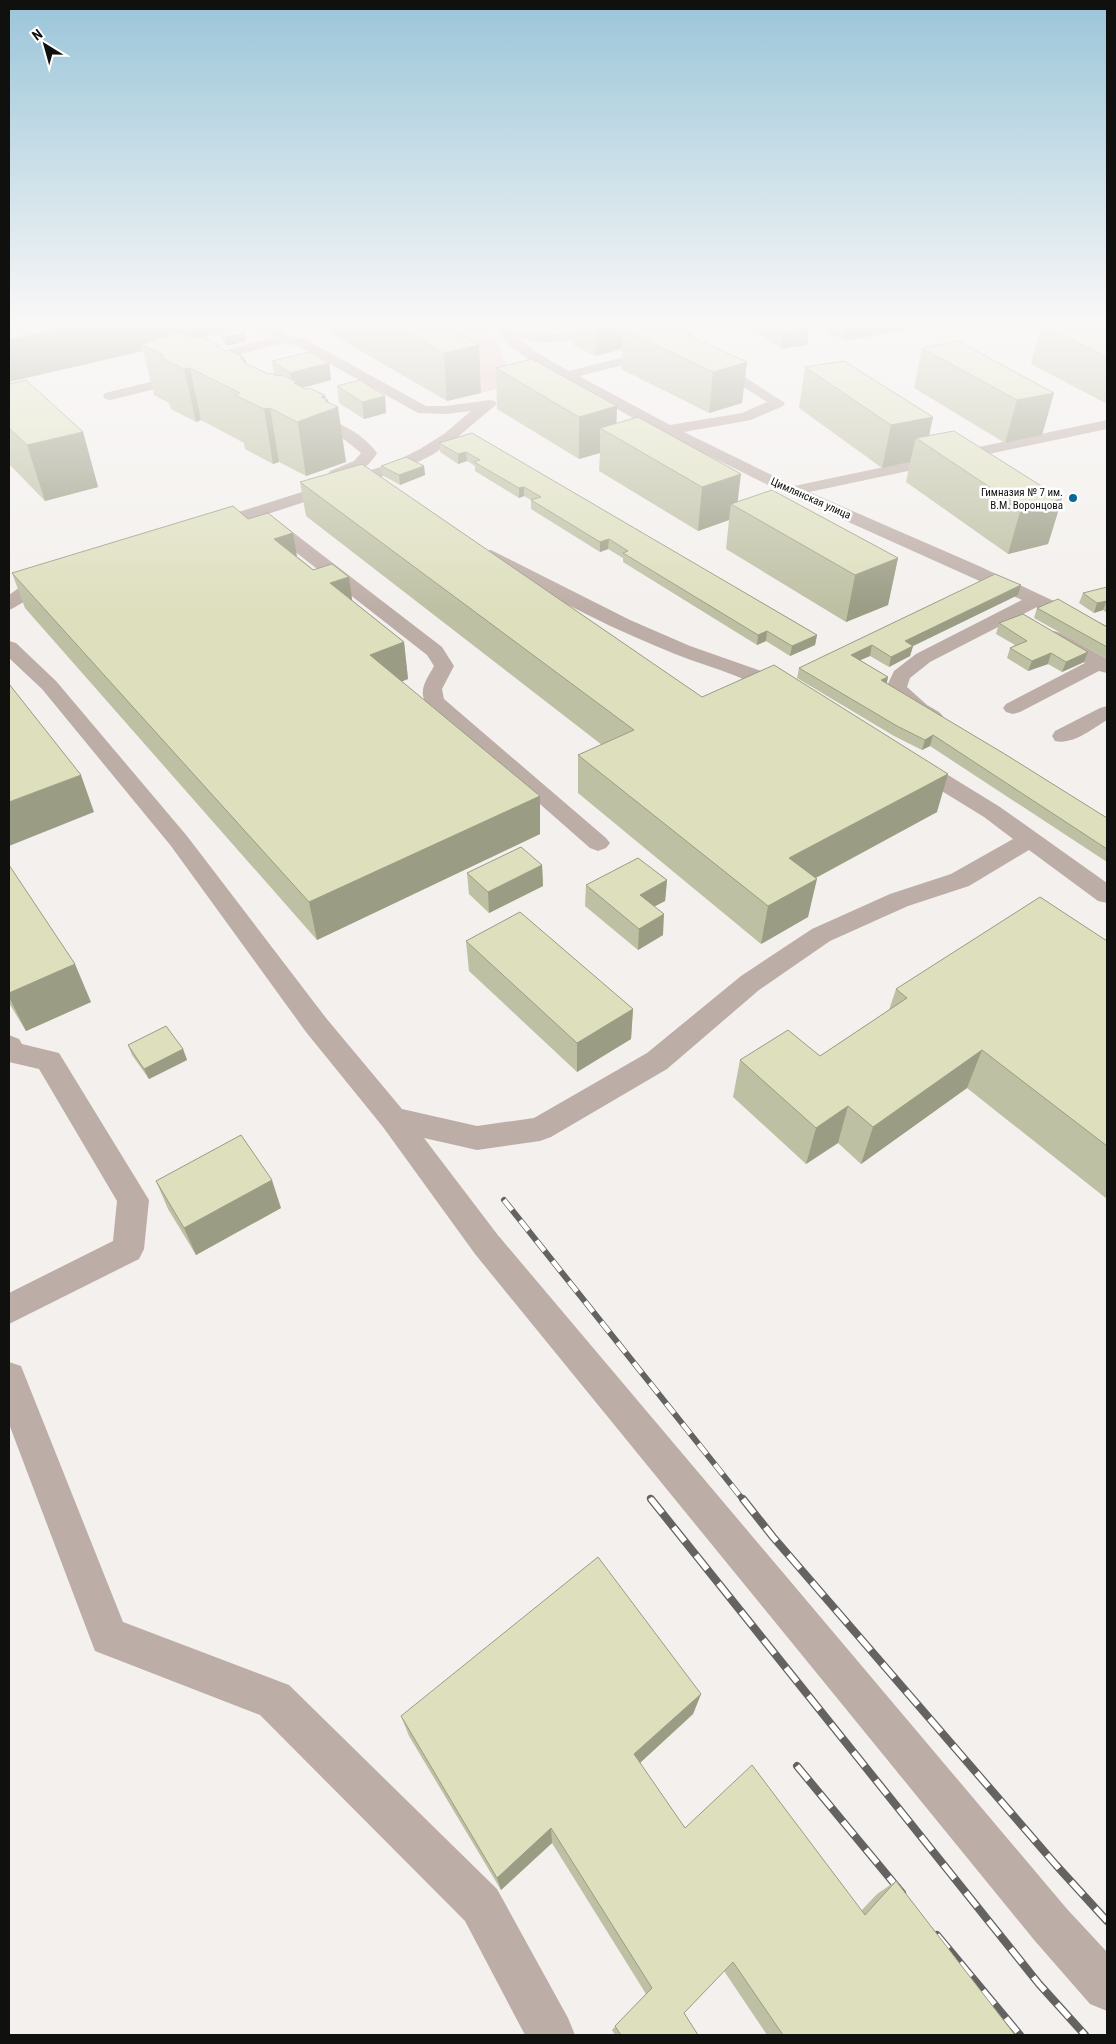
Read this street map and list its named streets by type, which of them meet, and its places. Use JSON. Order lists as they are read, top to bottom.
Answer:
{
  "streets": {
    "street": ["Цимлянская улица"]
  },
  "places": ["Гимназия № 7 им. В.М. Воронцова"],
  "north": "top left"
}
